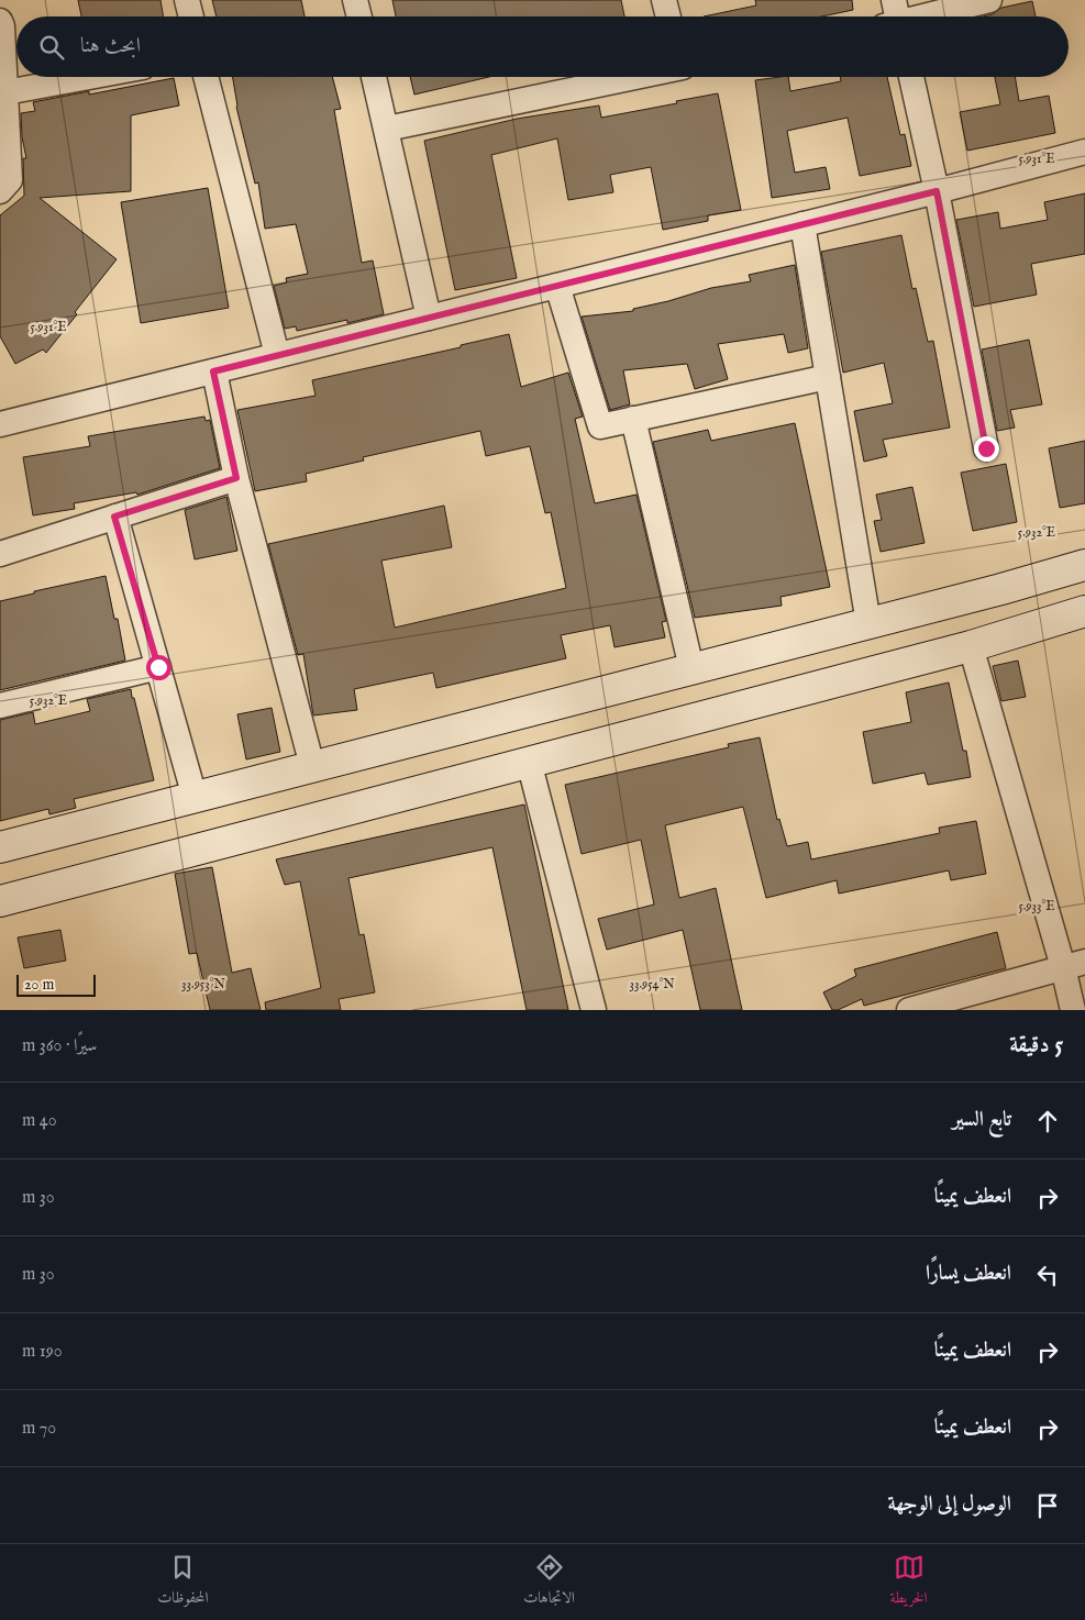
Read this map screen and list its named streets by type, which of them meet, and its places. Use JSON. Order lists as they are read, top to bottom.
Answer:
{
  "scale_bar": "20 m",
  "page": {
    "search": "ابحث هنا",
    "scale": "20 m",
    "heading": ["5 دقيقة", "سيرًا · 360 m"],
    "list": [
      ["تابع السير", "40 m"],
      ["انعطف يمينًا", "30 m"],
      ["انعطف يسارًا", "30 m"],
      ["انعطف يمينًا", "190 m"],
      ["انعطف يمينًا", "70 m"],
      "الوصول إلى الوجهة"
    ],
    "nav": ["الخريطة", "الاتجاهات", "المحفوظات"]
  },
  "coordinates": [
    "5.931°E",
    "5.932°E",
    "5.933°E",
    "33.953°N",
    "33.954°N"
  ]
}
